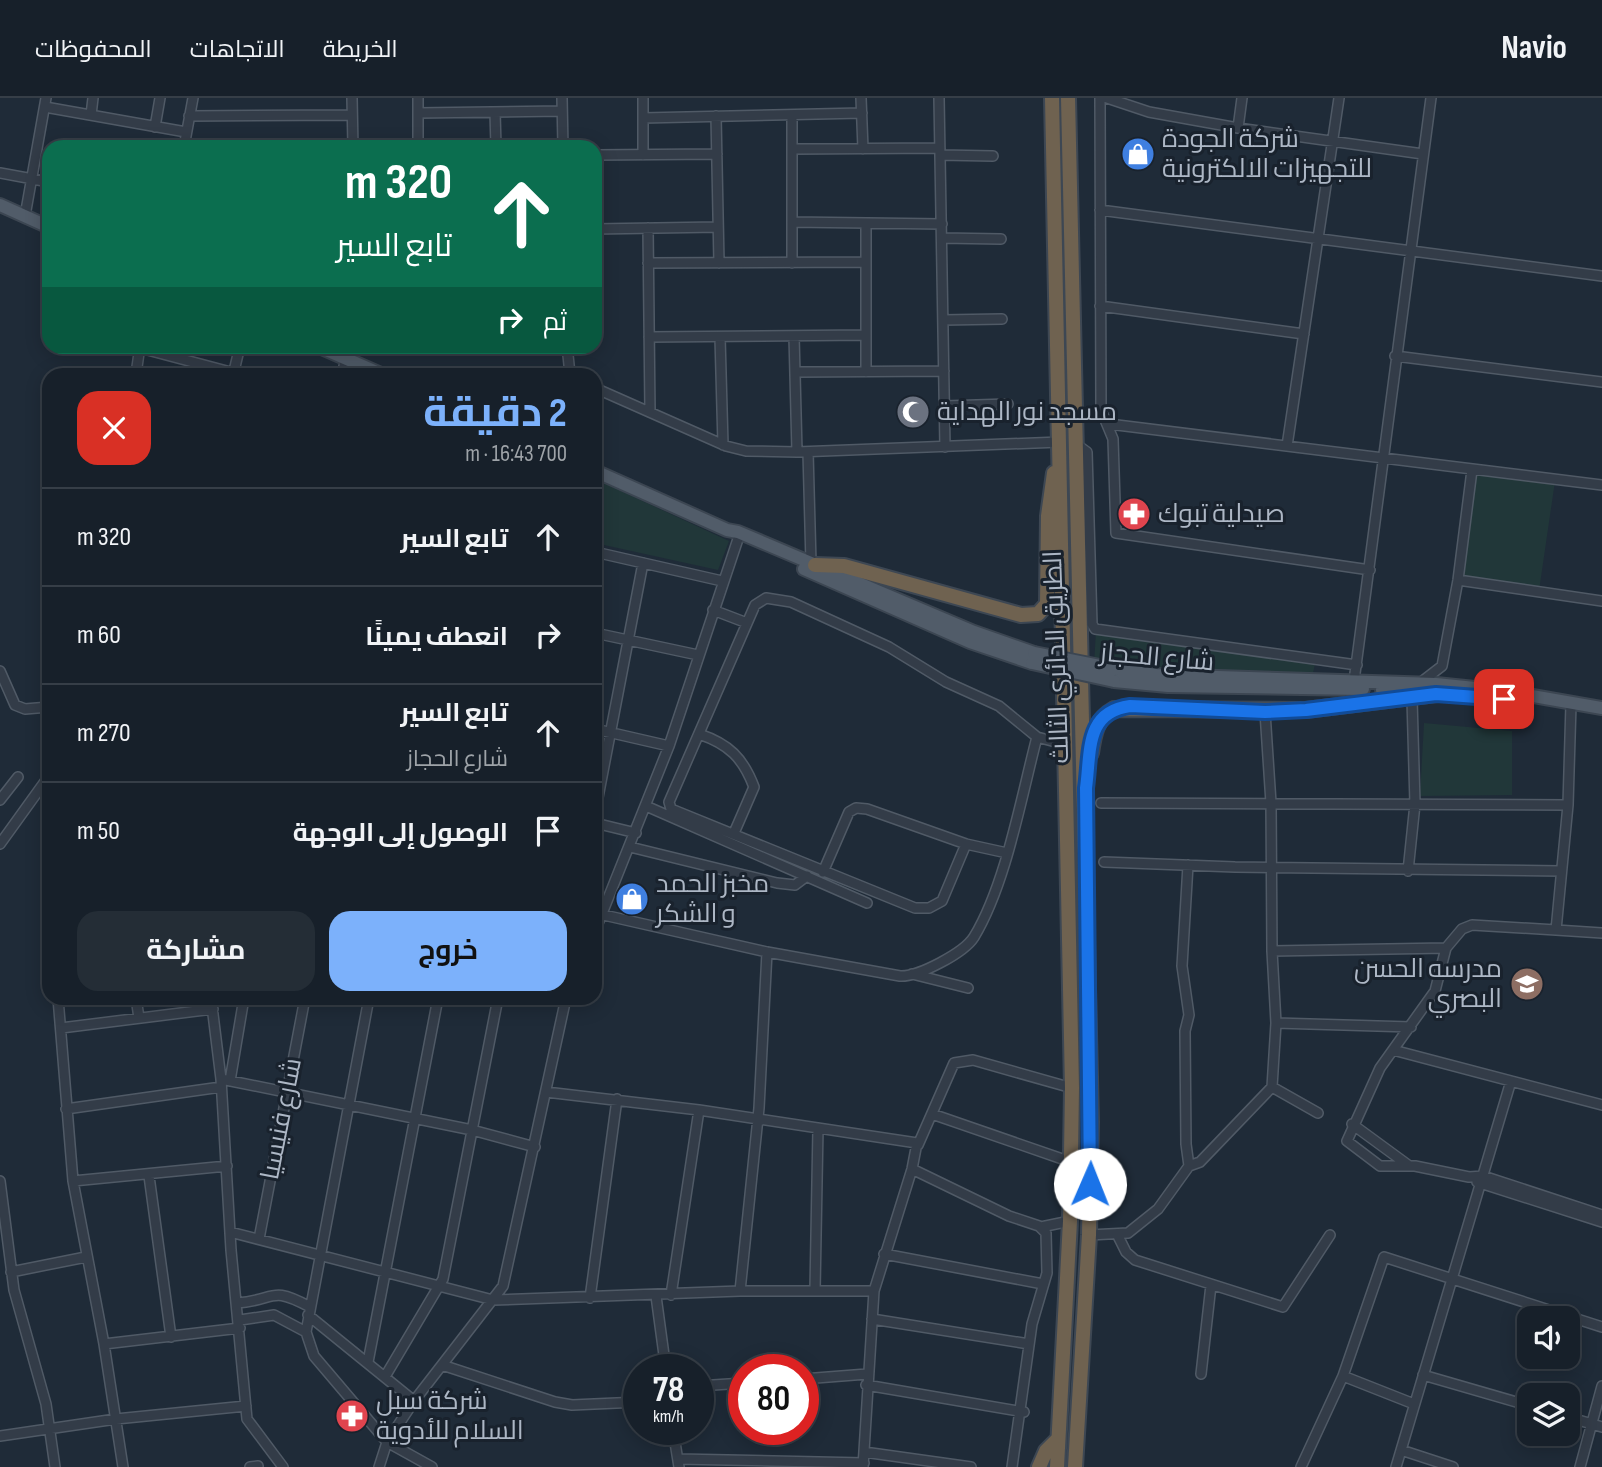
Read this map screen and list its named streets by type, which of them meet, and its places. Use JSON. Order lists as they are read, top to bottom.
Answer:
{
  "streets": {
    "highway": ["الطريق الدائري الثالث"],
    "main road": ["شارع الحجاز"],
    "street": ["شارع فنيسيا"]
  },
  "places": {
    "shop": ["شركة الجودة للتجهيزات الالكترونية", "مخبز الحمد و الشكر"],
    "mosque": ["مسجد نور الهداية"],
    "pharmacy": ["صيدلية تبوك", "شركة سبل السلام للأدوية"],
    "school or university": ["مدرسه الحسن البصري"]
  },
  "page": {
    "header": "Navio",
    "nav": ["الخريطة", "الاتجاهات", "المحفوظات"],
    "turn": ["320 m", "تابع السير"],
    "then": "ثم",
    "heading": ["2 دقيقة", "700 m · 16:43"],
    "list": [
      {
        "name": "تابع السير",
        "value": "320 m"
      },
      {
        "name": "انعطف يمينًا",
        "value": "60 m"
      },
      {
        "name": "تابع السير",
        "note": "شارع الحجاز",
        "value": "270 m"
      },
      {
        "name": "الوصول إلى الوجهة",
        "value": "50 m"
      }
    ],
    "buttons": ["خروج", "مشاركة"],
    "speed": "78 km/h",
    "limit": "80"
  }
}
